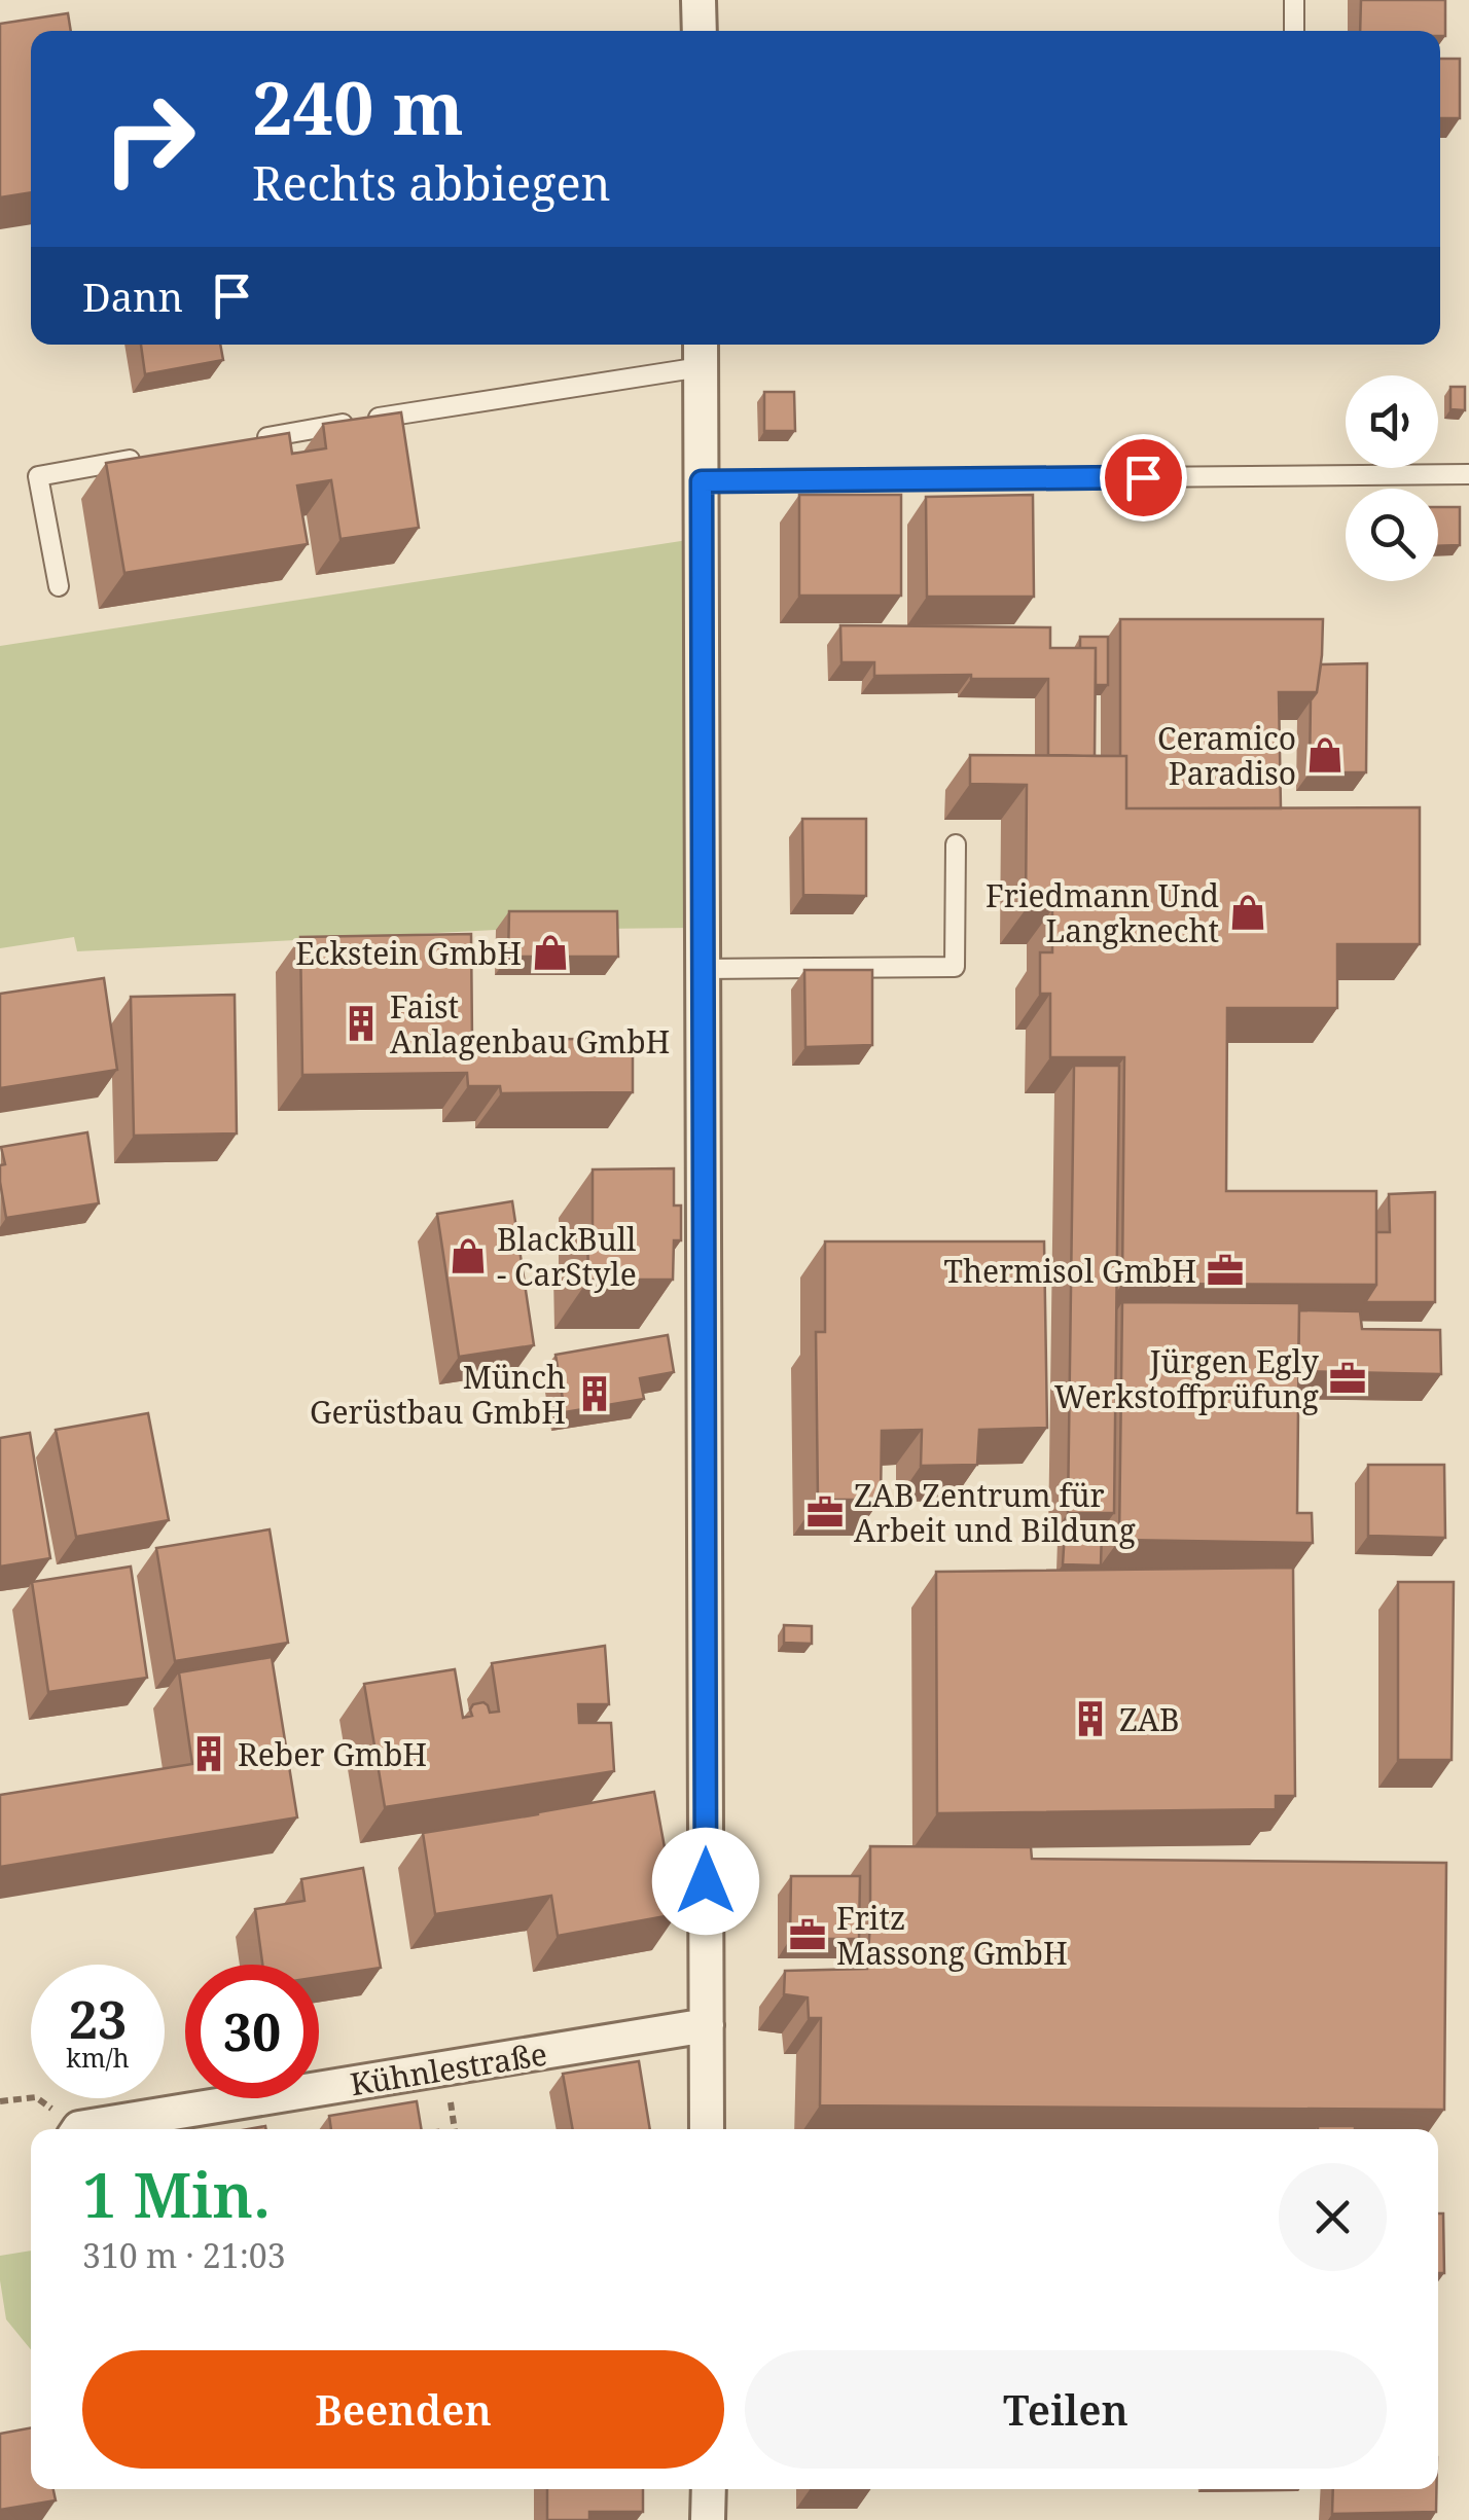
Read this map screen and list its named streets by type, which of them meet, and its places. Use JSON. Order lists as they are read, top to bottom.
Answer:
{
  "streets": {
    "street": ["Kühnlestraße"]
  },
  "places": {
    "shop": [
      "Ceramico Paradiso",
      "Friedmann Und Langknecht",
      "Eckstein GmbH",
      "BlackBull - CarStyle"
    ],
    "building": [
      "Faist Anlagenbau GmbH",
      "Münch Gerüstbau GmbH",
      "ZAB",
      "Reber GmbH"
    ],
    "office": [
      "Thermisol GmbH",
      "Jürgen Egly Werkstoffprüfung",
      "ZAB Zentrum für Arbeit und Bildung",
      "Fritz Massong GmbH"
    ]
  },
  "page": {
    "turn": ["240 m", "Rechts abbiegen"],
    "then": "Dann",
    "speed": "23 km/h",
    "limit": "30",
    "heading": ["1 Min.", "310 m · 21:03"],
    "buttons": ["Beenden", "Teilen"]
  }
}
